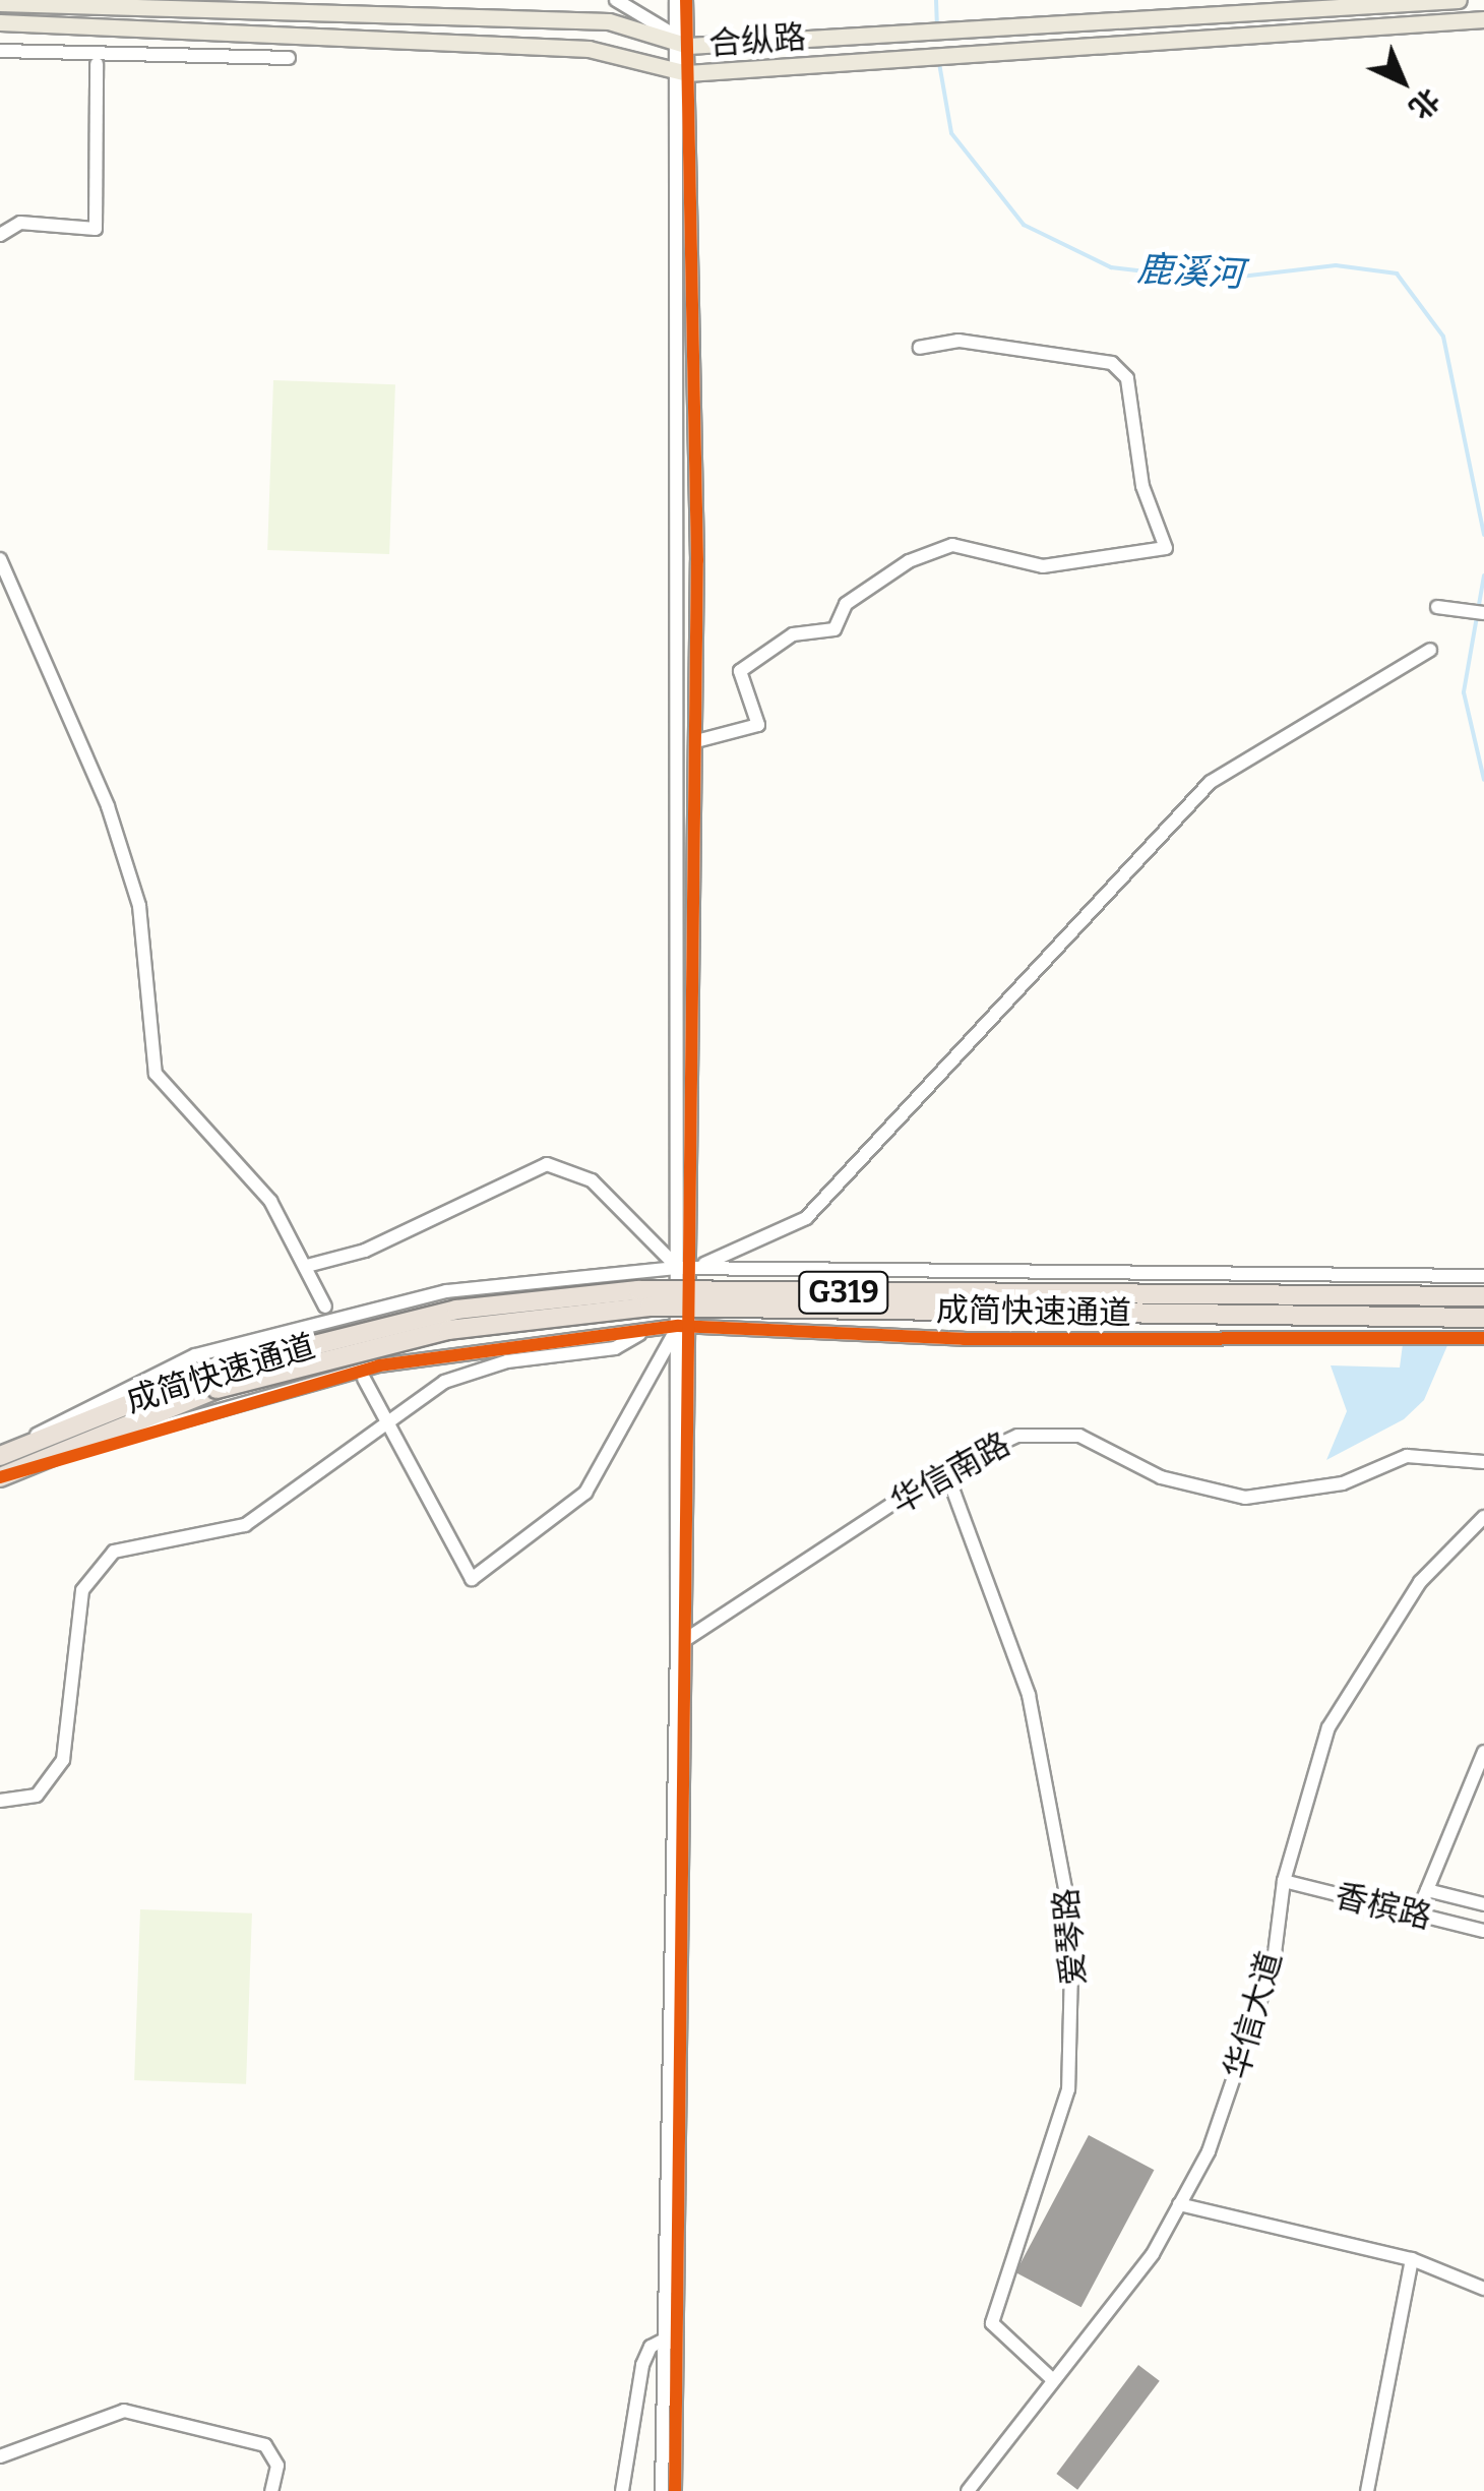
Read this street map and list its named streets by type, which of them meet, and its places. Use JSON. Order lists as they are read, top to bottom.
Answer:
{
  "streets": {
    "highway": ["G319", "成简快速通道"],
    "main road": ["合纵路"],
    "street": [
      "华信南路",
      "香槟路",
      "爱琴路",
      "华信大道"
    ]
  },
  "crossings": [
    ["华信南路", "爱琴路"],
    ["香槟路", "华信大道"],
    ["爱琴路", "华信大道"]
  ],
  "water": ["鹿溪河"],
  "north": "bottom right"
}
